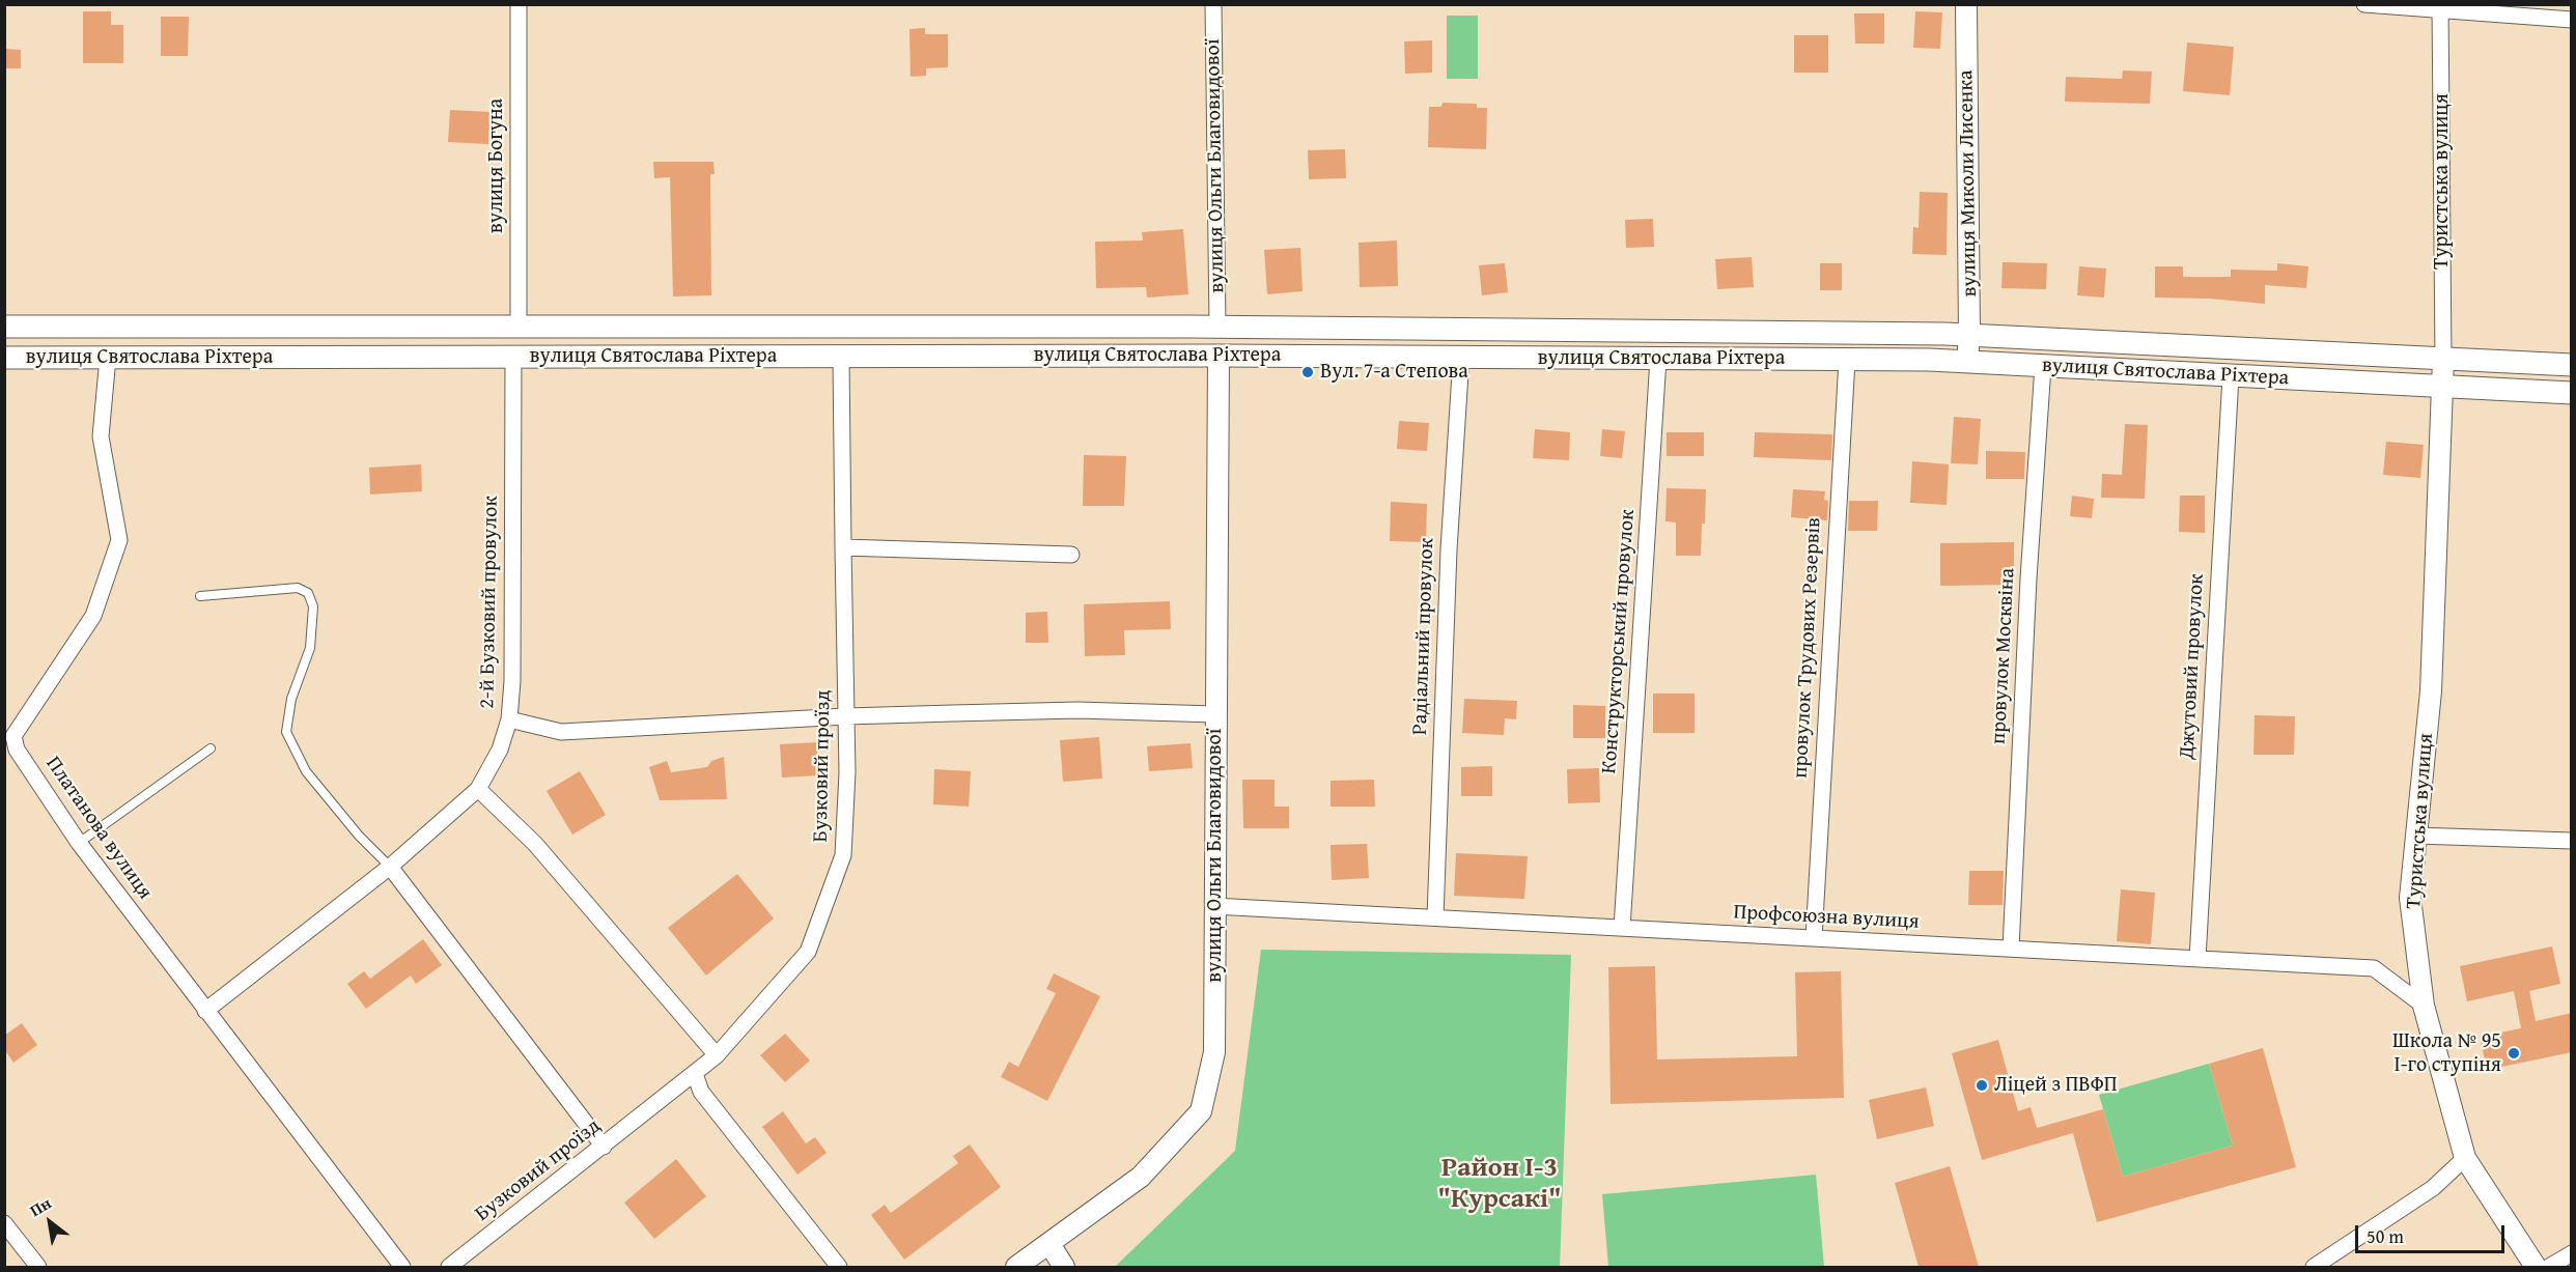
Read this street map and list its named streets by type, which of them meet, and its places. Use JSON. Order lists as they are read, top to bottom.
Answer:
{
  "streets": {
    "main road": ["вулиця Святослава Ріхтера"],
    "street": [
      "вулиця Богуна",
      "вулиця Ольги Благовидової",
      "Туристська вулиця",
      "вулиця Миколи Лисенка",
      "2-й Бузковий провулок",
      "Радіальний провулок",
      "Конструкторський провулок",
      "провулок Трудових Резервів",
      "провулок Москвіна",
      "Джутовий провулок",
      "Бузковий проїзд",
      "Платанова вулиця",
      "Профсоюзна вулиця"
    ]
  },
  "crossings": [
    ["вулиця Богуна", "вулиця Святослава Ріхтера"],
    ["вулиця Ольги Благовидової", "вулиця Святослава Ріхтера"],
    ["вулиця Ольги Благовидової", "Профсоюзна вулиця"],
    ["Туристська вулиця", "вулиця Святослава Ріхтера"],
    ["Туристська вулиця", "Профсоюзна вулиця"],
    ["вулиця Миколи Лисенка", "вулиця Святослава Ріхтера"],
    ["вулиця Святослава Ріхтера", "2-й Бузковий провулок"],
    ["вулиця Святослава Ріхтера", "Радіальний провулок"],
    ["вулиця Святослава Ріхтера", "Конструкторський провулок"],
    ["вулиця Святослава Ріхтера", "провулок Трудових Резервів"],
    ["вулиця Святослава Ріхтера", "провулок Москвіна"],
    ["вулиця Святослава Ріхтера", "Джутовий провулок"],
    ["вулиця Святослава Ріхтера", "Бузковий проїзд"],
    ["вулиця Святослава Ріхтера", "Платанова вулиця"],
    ["2-й Бузковий провулок", "Платанова вулиця"],
    ["Радіальний провулок", "Профсоюзна вулиця"],
    ["Конструкторський провулок", "Профсоюзна вулиця"],
    ["провулок Трудових Резервів", "Профсоюзна вулиця"],
    ["провулок Москвіна", "Профсоюзна вулиця"],
    ["Джутовий провулок", "Профсоюзна вулиця"]
  ],
  "districts": ["Район І-3 \"Курсакі\""],
  "places": ["Вул. 7-а Степова", "Школа № 95 І-го ступіня", "Ліцей з ПВФП"],
  "scale_bar": "50 m",
  "north": "top left"
}
